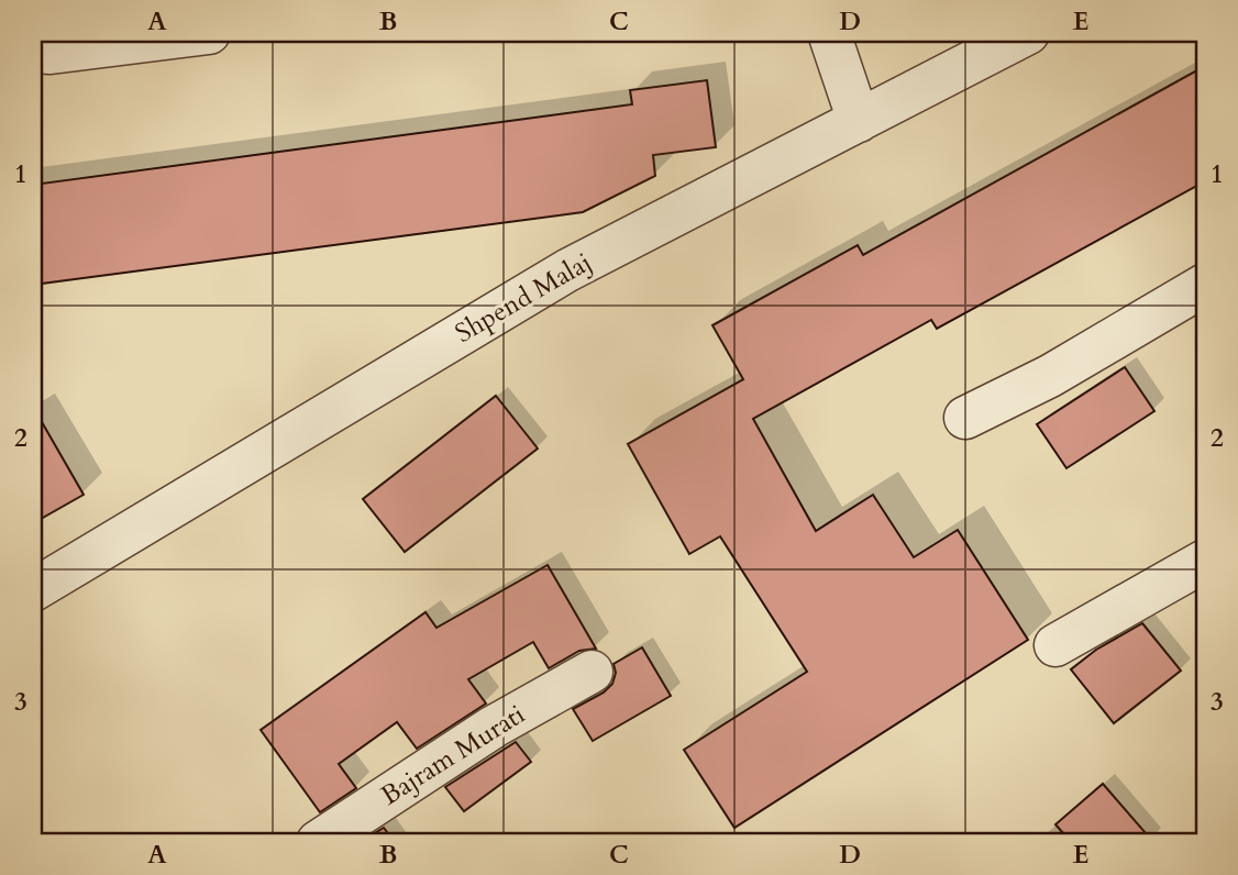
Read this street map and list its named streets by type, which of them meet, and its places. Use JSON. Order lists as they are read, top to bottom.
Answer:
{
  "streets": {
    "street": ["Shpend Malaj", "Bajram Murati"]
  },
  "grid": {
    "columns": [
      "A",
      "B",
      "C",
      "D",
      "E"
    ],
    "rows": ["1", "2", "3"]
  }
}
